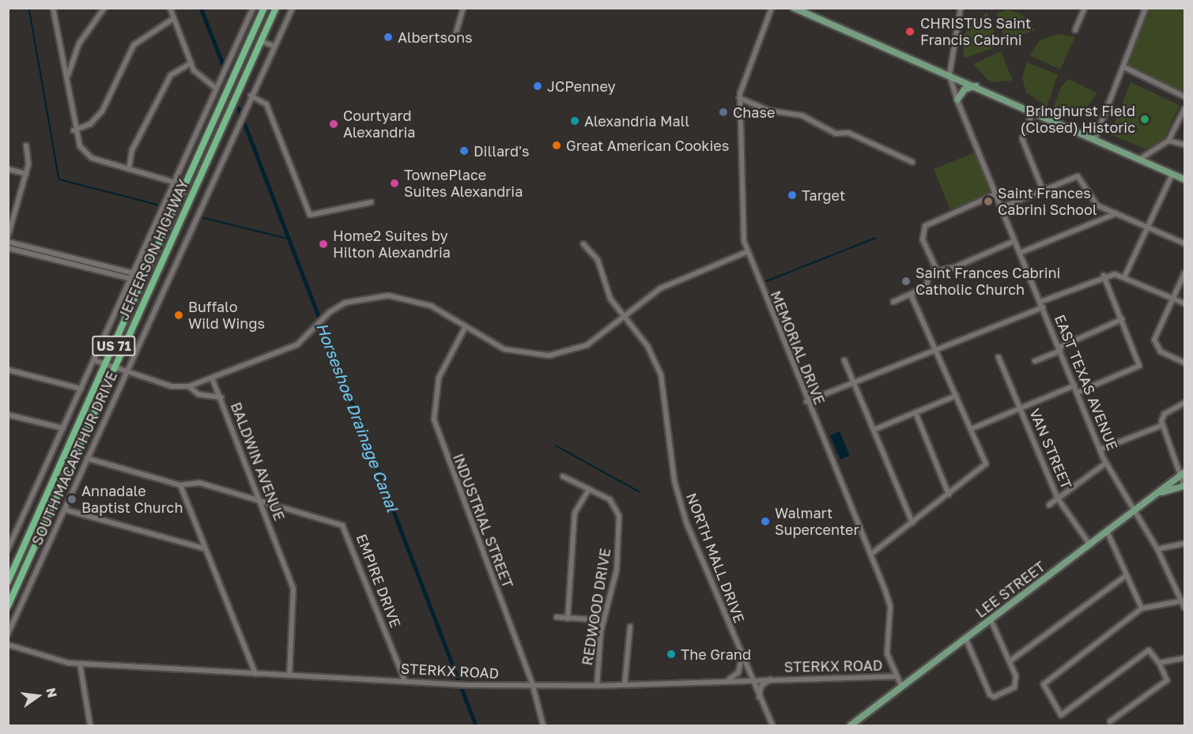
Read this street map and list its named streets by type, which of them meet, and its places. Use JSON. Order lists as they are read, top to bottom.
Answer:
{
  "streets": {
    "highway": ["JEFFERSON HIGHWAY", "US 71"],
    "main road": ["LEE STREET"],
    "street": [
      "MEMORIAL DRIVE",
      "EAST TEXAS AVENUE",
      "VAN STREET",
      "SOUTH MACARTHUR DRIVE",
      "BALDWIN AVENUE",
      "INDUSTRIAL STREET",
      "NORTH MALL DRIVE",
      "EMPIRE DRIVE",
      "REDWOOD DRIVE",
      "STERKX ROAD"
    ]
  },
  "crossings": [
    ["MEMORIAL DRIVE", "LEE STREET"],
    ["MEMORIAL DRIVE", "STERKX ROAD"],
    ["EAST TEXAS AVENUE", "LEE STREET"],
    ["VAN STREET", "LEE STREET"],
    ["SOUTH MACARTHUR DRIVE", "EMPIRE DRIVE"],
    ["BALDWIN AVENUE", "EMPIRE DRIVE"],
    ["BALDWIN AVENUE", "STERKX ROAD"],
    ["INDUSTRIAL STREET", "STERKX ROAD"],
    ["NORTH MALL DRIVE", "STERKX ROAD"],
    ["EMPIRE DRIVE", "STERKX ROAD"],
    ["REDWOOD DRIVE", "STERKX ROAD"]
  ],
  "water": ["Horseshoe Drainage Canal"],
  "places": [
    "CHRISTUS Saint Francis Cabrini",
    "Albertsons",
    "JCPenney",
    "Chase",
    "Bringhurst Field (Closed) Historic",
    "Alexandria Mall",
    "Courtyard Alexandria",
    "Great American Cookies",
    "Dillard's",
    "TownePlace Suites Alexandria",
    "Target",
    "Saint Frances Cabrini School",
    "Home2 Suites by Hilton Alexandria",
    "Saint Frances Cabrini Catholic Church",
    "Buffalo Wild Wings",
    "Annadale Baptist Church",
    "Walmart Supercenter",
    "The Grand"
  ],
  "north": "right"
}
